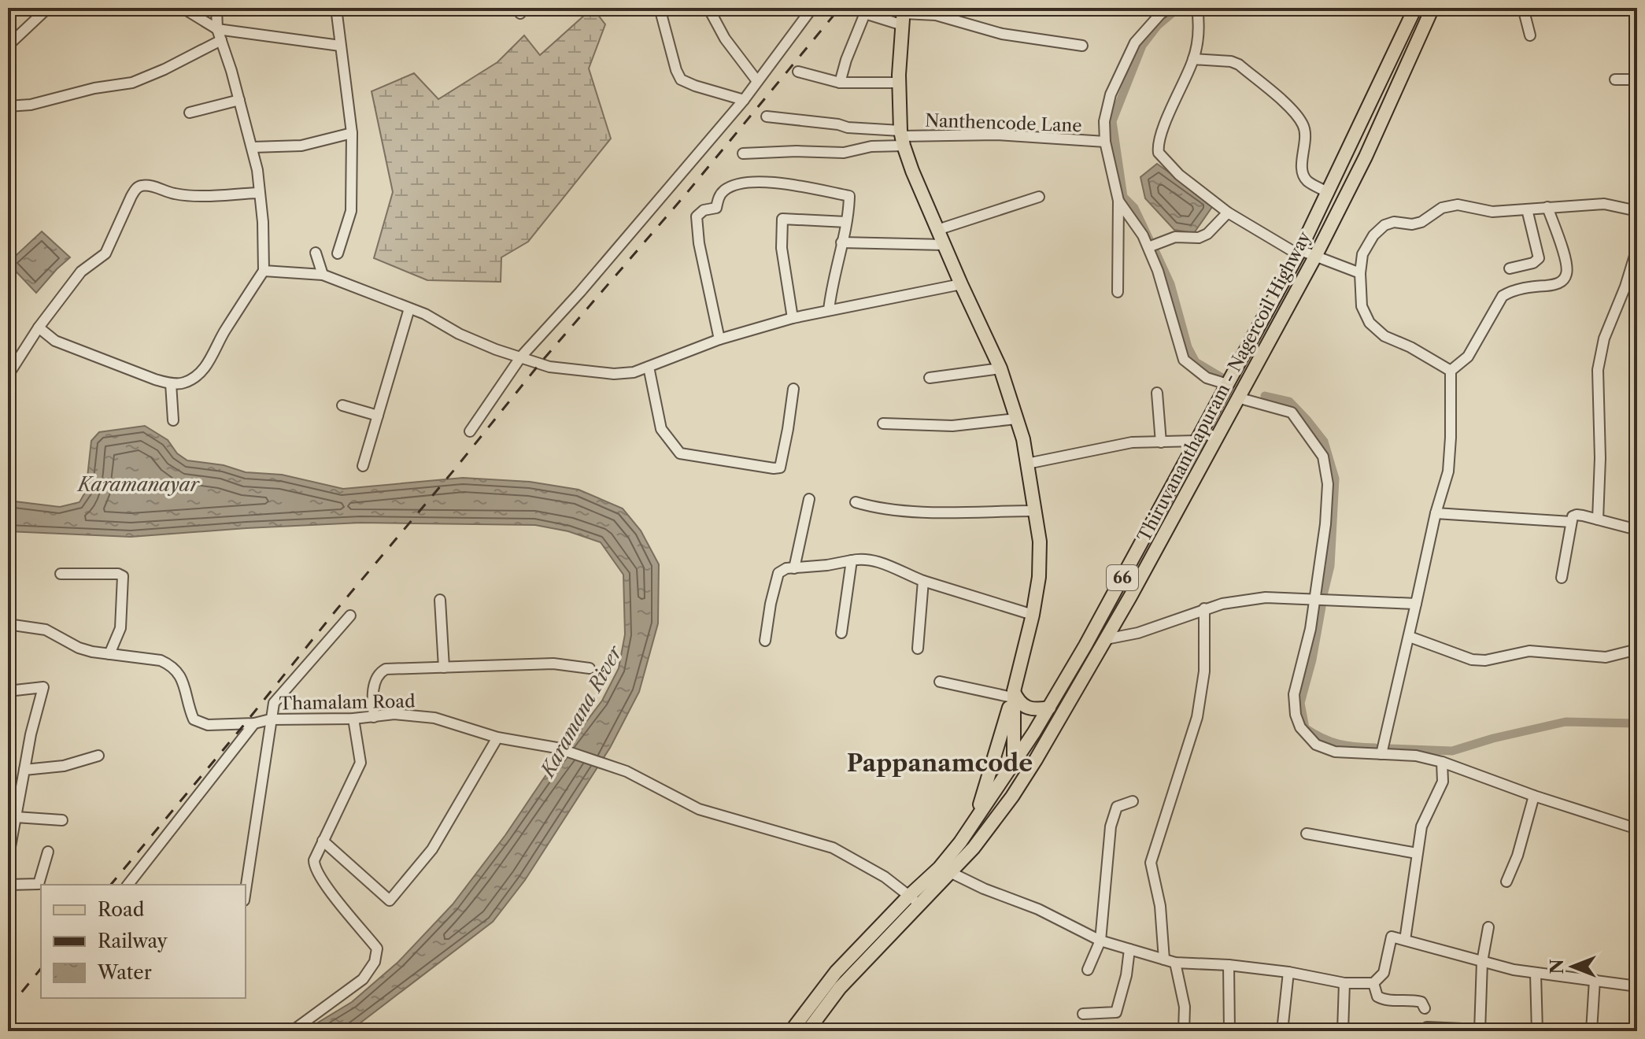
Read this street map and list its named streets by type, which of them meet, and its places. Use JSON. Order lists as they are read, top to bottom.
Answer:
{
  "streets": {
    "main road": ["Thiruvananthapuram - Nagercoil Highway", "66"],
    "street": ["Nanthencode Lane", "Thamalam Road"]
  },
  "crossings": [
    ["Thiruvananthapuram - Nagercoil Highway", "Thamalam Road"]
  ],
  "districts": ["Pappanamcode"],
  "water": ["Karamanayar", "Karamana River"],
  "legend": ["Road", "Railway", "Water"],
  "north": "left"
}
